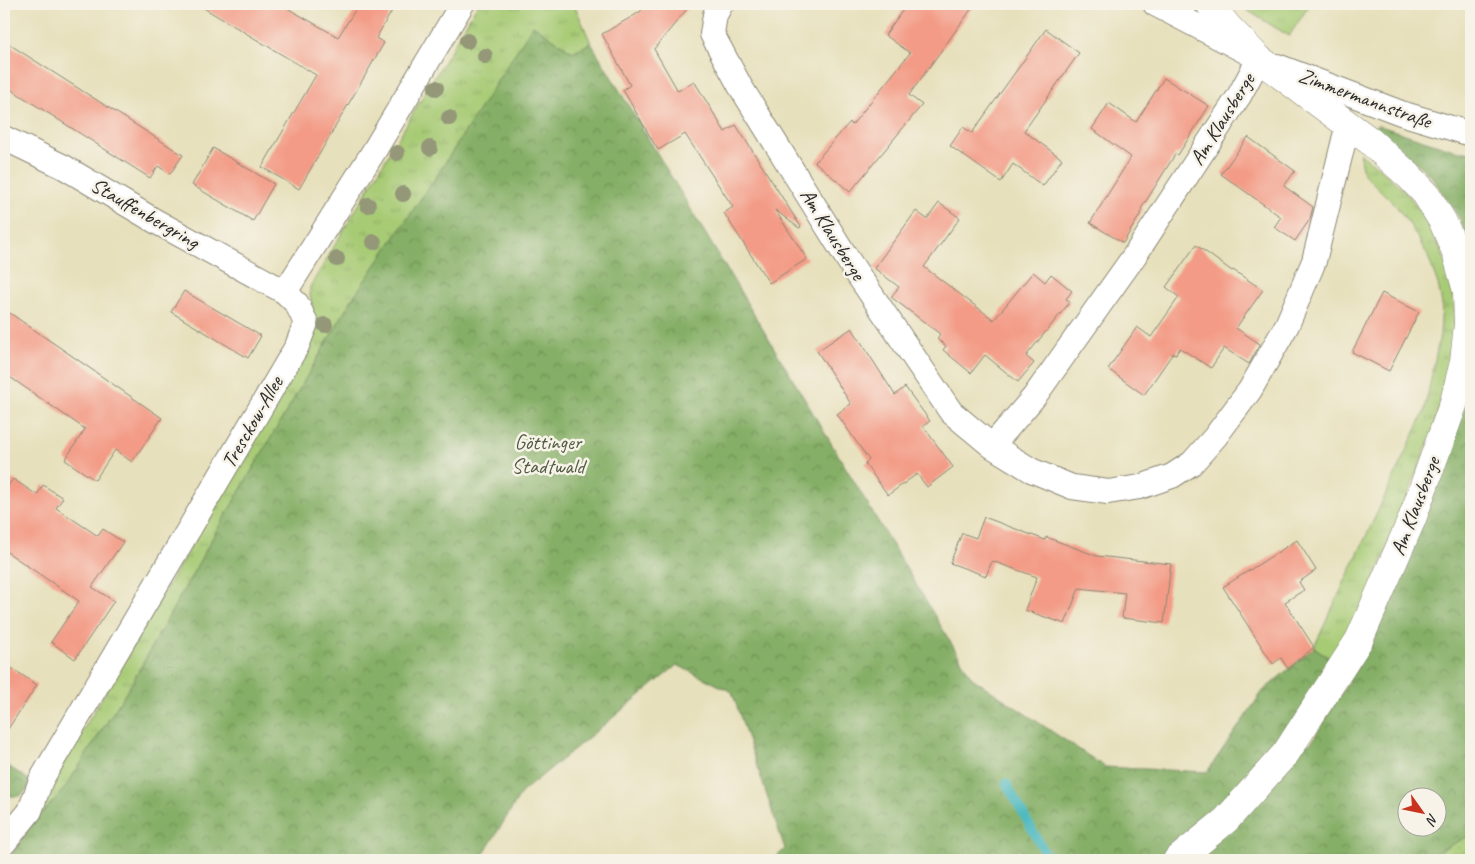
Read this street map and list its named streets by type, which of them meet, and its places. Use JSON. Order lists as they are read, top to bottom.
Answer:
{
  "streets": {
    "street": [
      "Zimmermannstraße",
      "Am Klausberge",
      "Stauffenbergring",
      "Tresckow-Allee"
    ]
  },
  "crossings": [
    ["Zimmermannstraße", "Am Klausberge"],
    ["Stauffenbergring", "Tresckow-Allee"]
  ],
  "parks": ["Göttinger Stadtwald"],
  "north": "bottom right"
}
